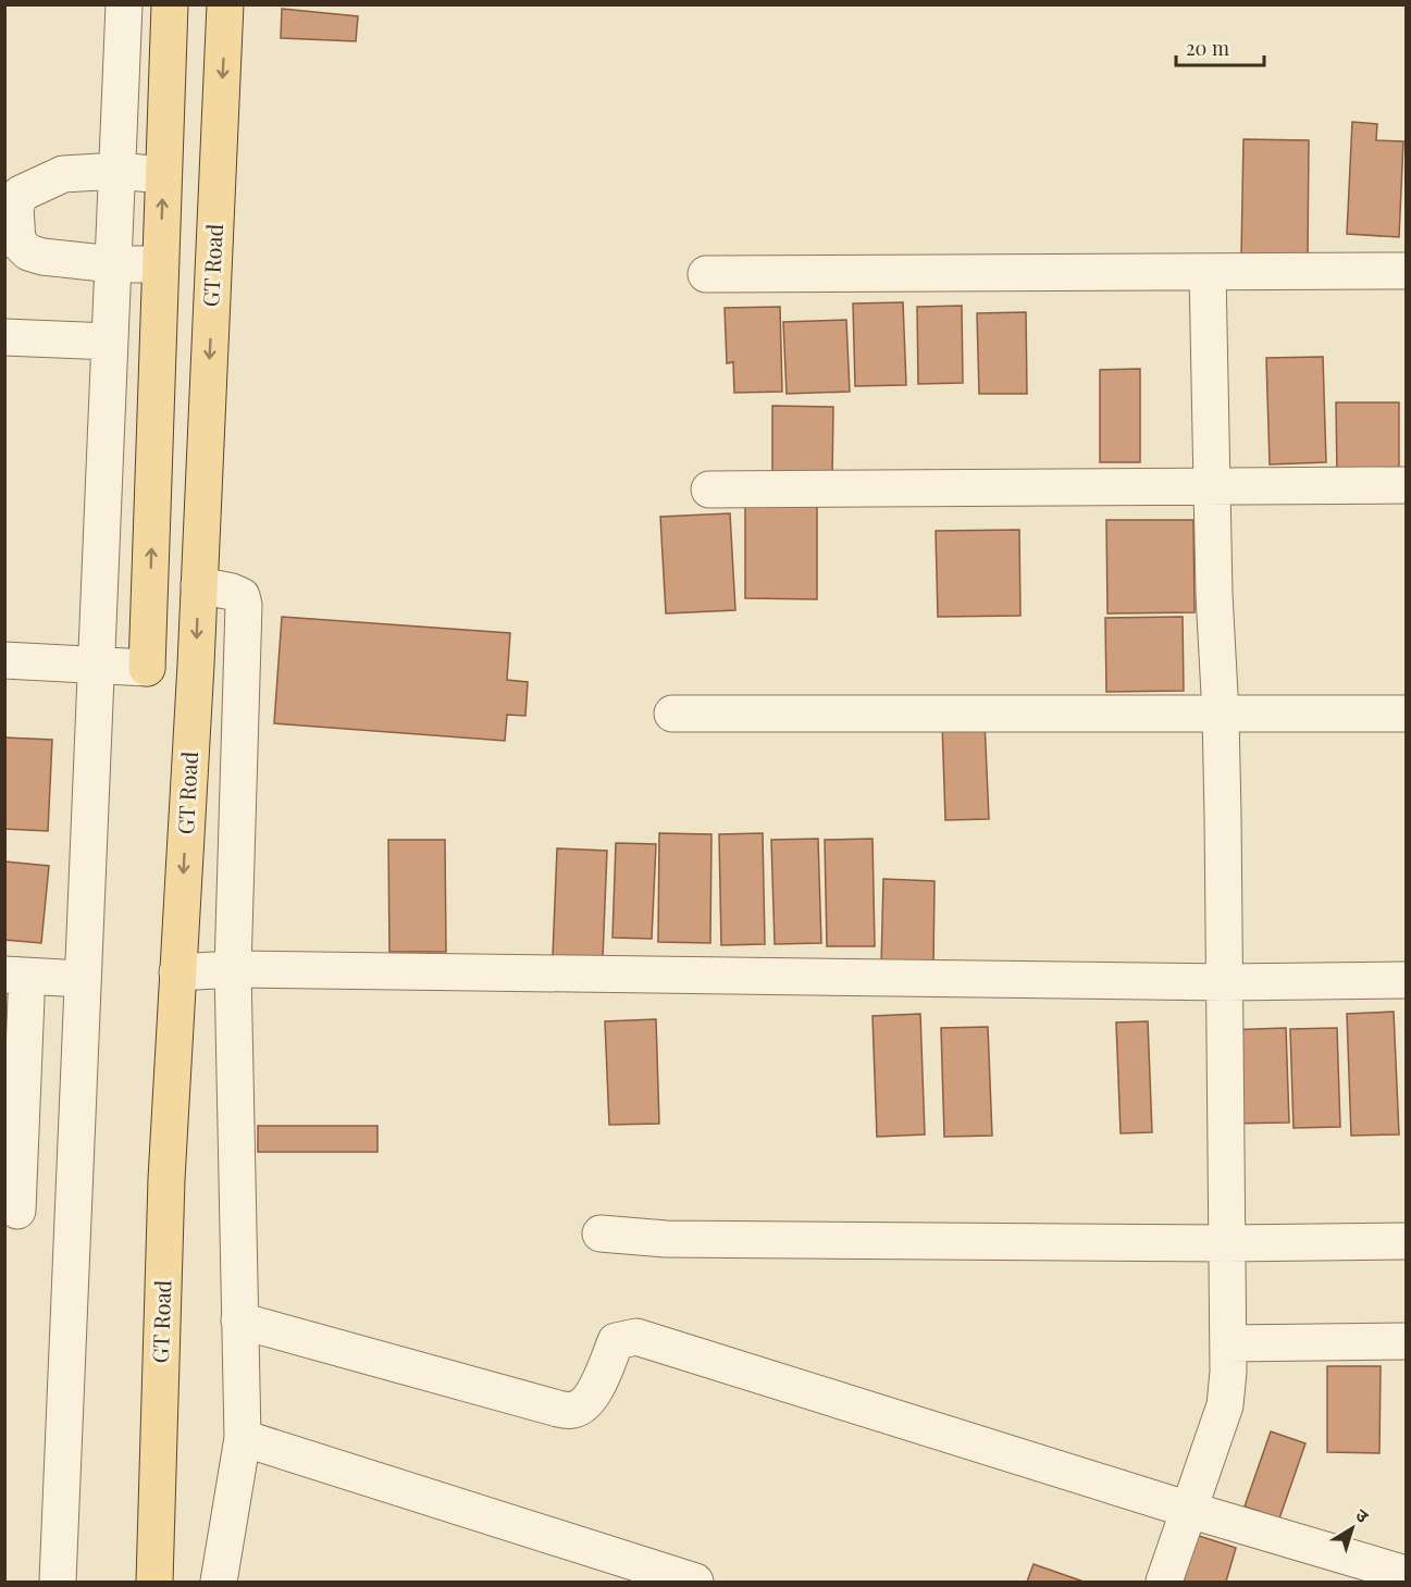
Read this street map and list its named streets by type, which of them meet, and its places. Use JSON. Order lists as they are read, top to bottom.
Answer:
{
  "streets": {
    "main road": ["GT Road"]
  },
  "scale_bar": "20 m",
  "north": "top right"
}
